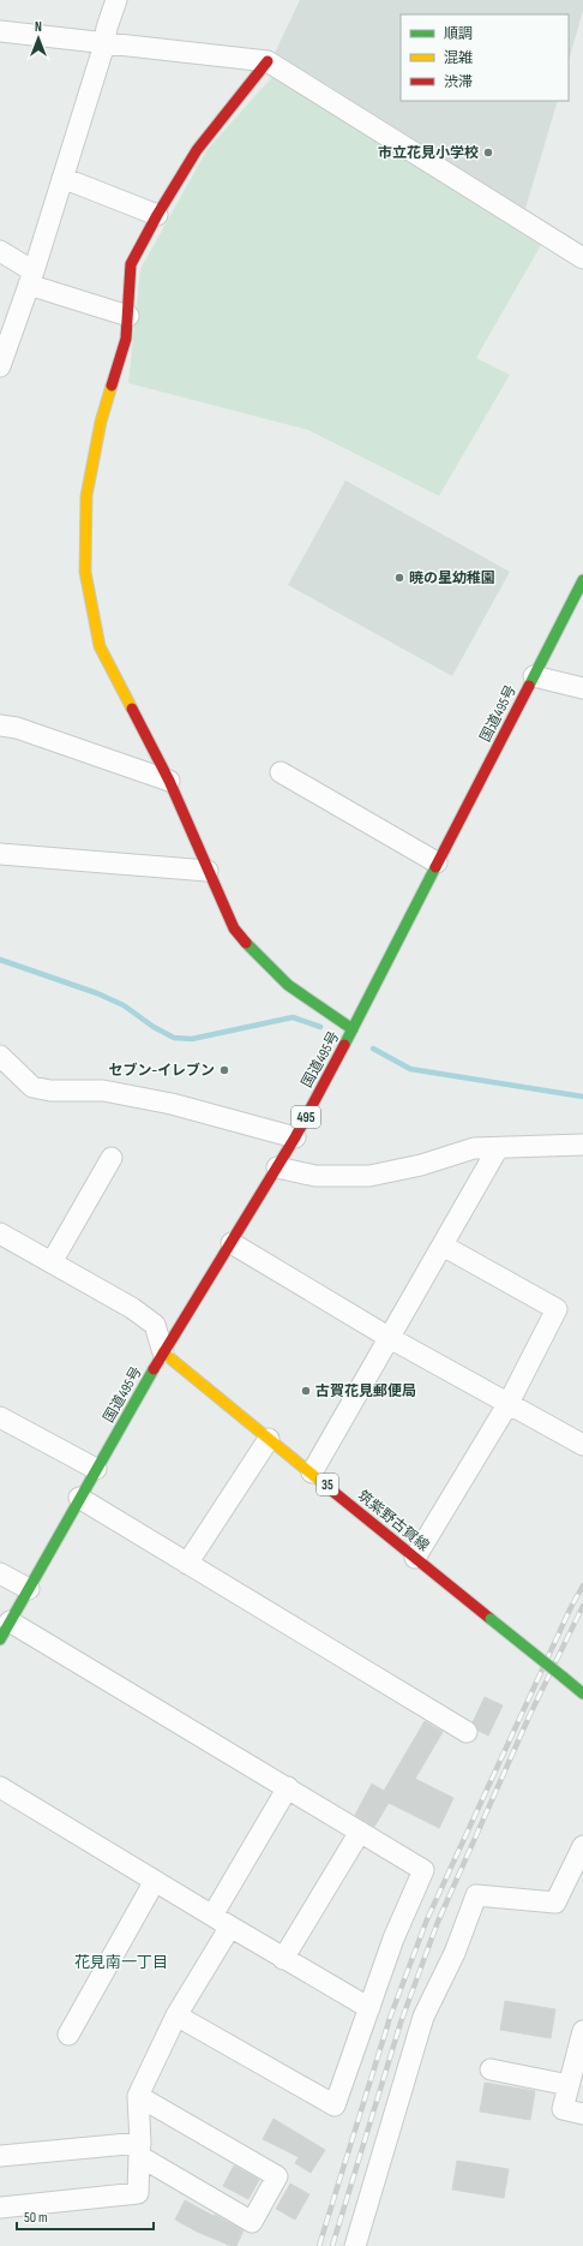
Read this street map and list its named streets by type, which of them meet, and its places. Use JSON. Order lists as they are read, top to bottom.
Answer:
{
  "streets": {
    "main road": [
      "国道495号",
      "495",
      "35",
      "筑紫野古賀線"
    ]
  },
  "crossings": [
    ["国道495号", "筑紫野古賀線"]
  ],
  "districts": ["花見南一丁目"],
  "places": [
    "市立花見小学校",
    "暁の星幼稚園",
    "セブン-イレブン",
    "古賀花見郵便局"
  ],
  "legend": ["順調", "混雑", "渋滞"],
  "scale_bar": "50 m",
  "north": "top"
}
